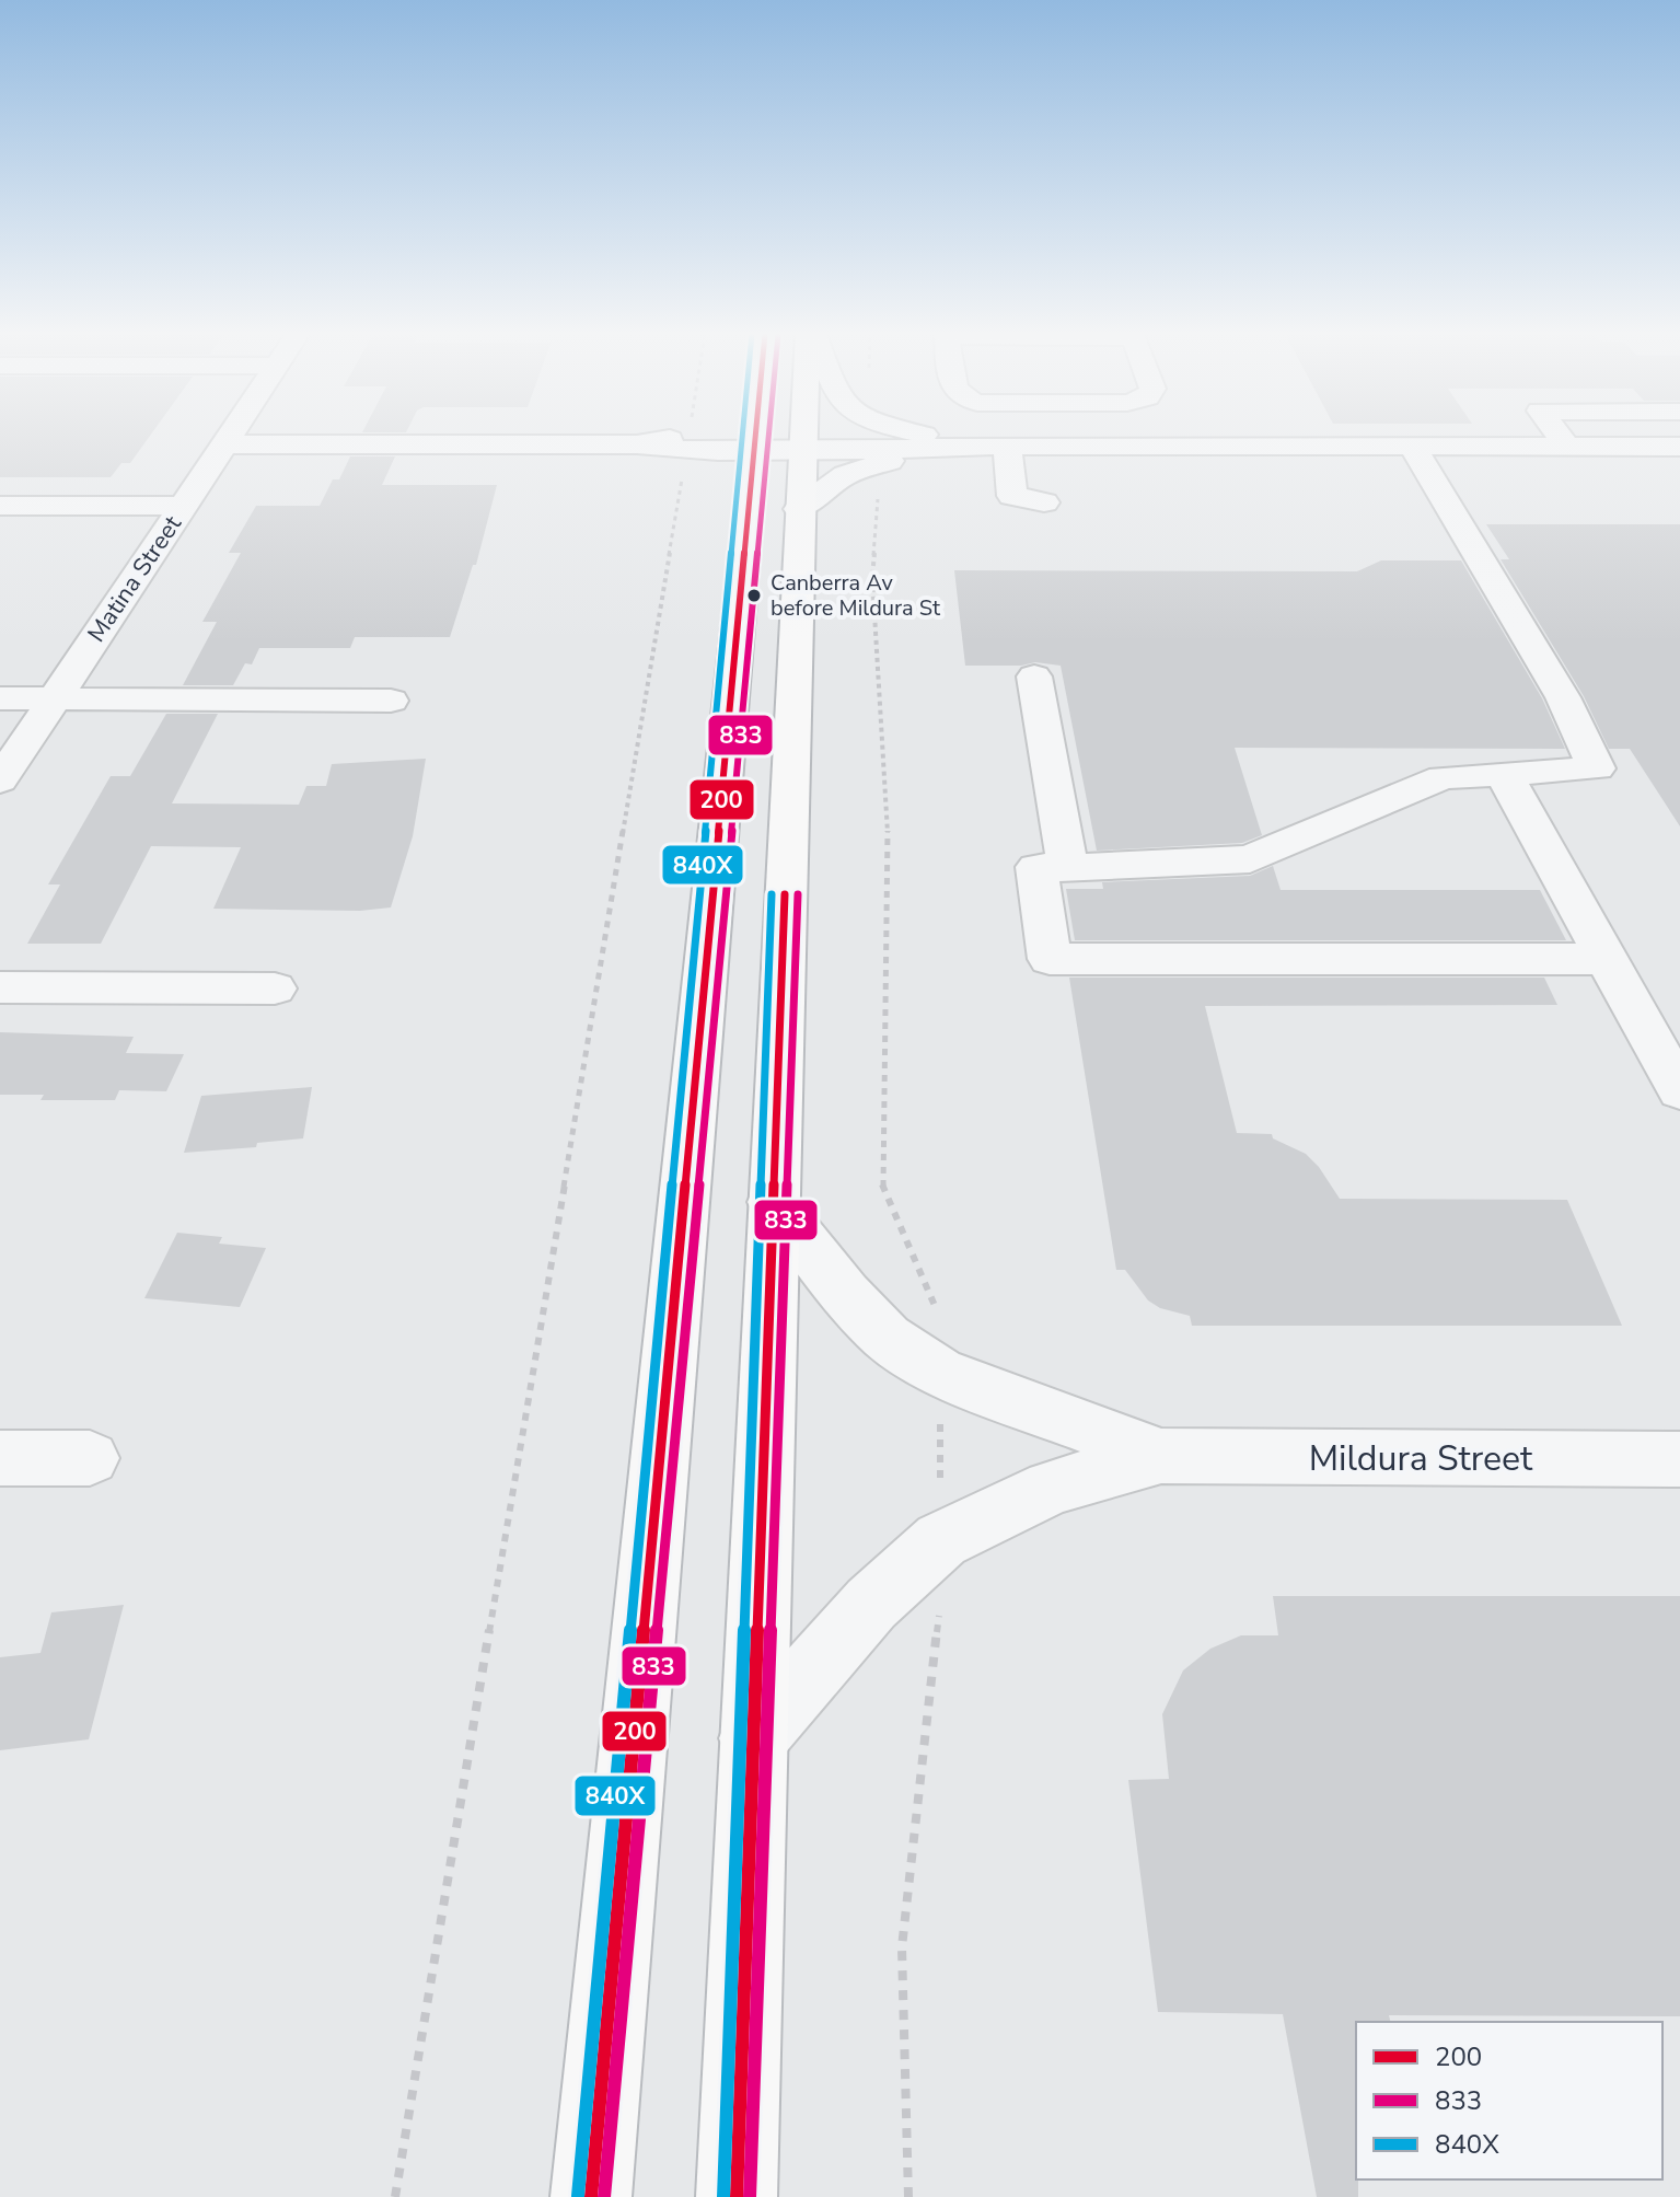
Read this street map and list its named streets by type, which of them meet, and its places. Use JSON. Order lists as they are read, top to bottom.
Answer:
{
  "streets": {
    "street": ["Matina Street", "Mildura Street"]
  },
  "places": ["Canberra Av before Mildura St"],
  "lines": ["transit line 200", "transit line 833", "transit line 840X"],
  "legend": ["200", "833", "840X"]
}
